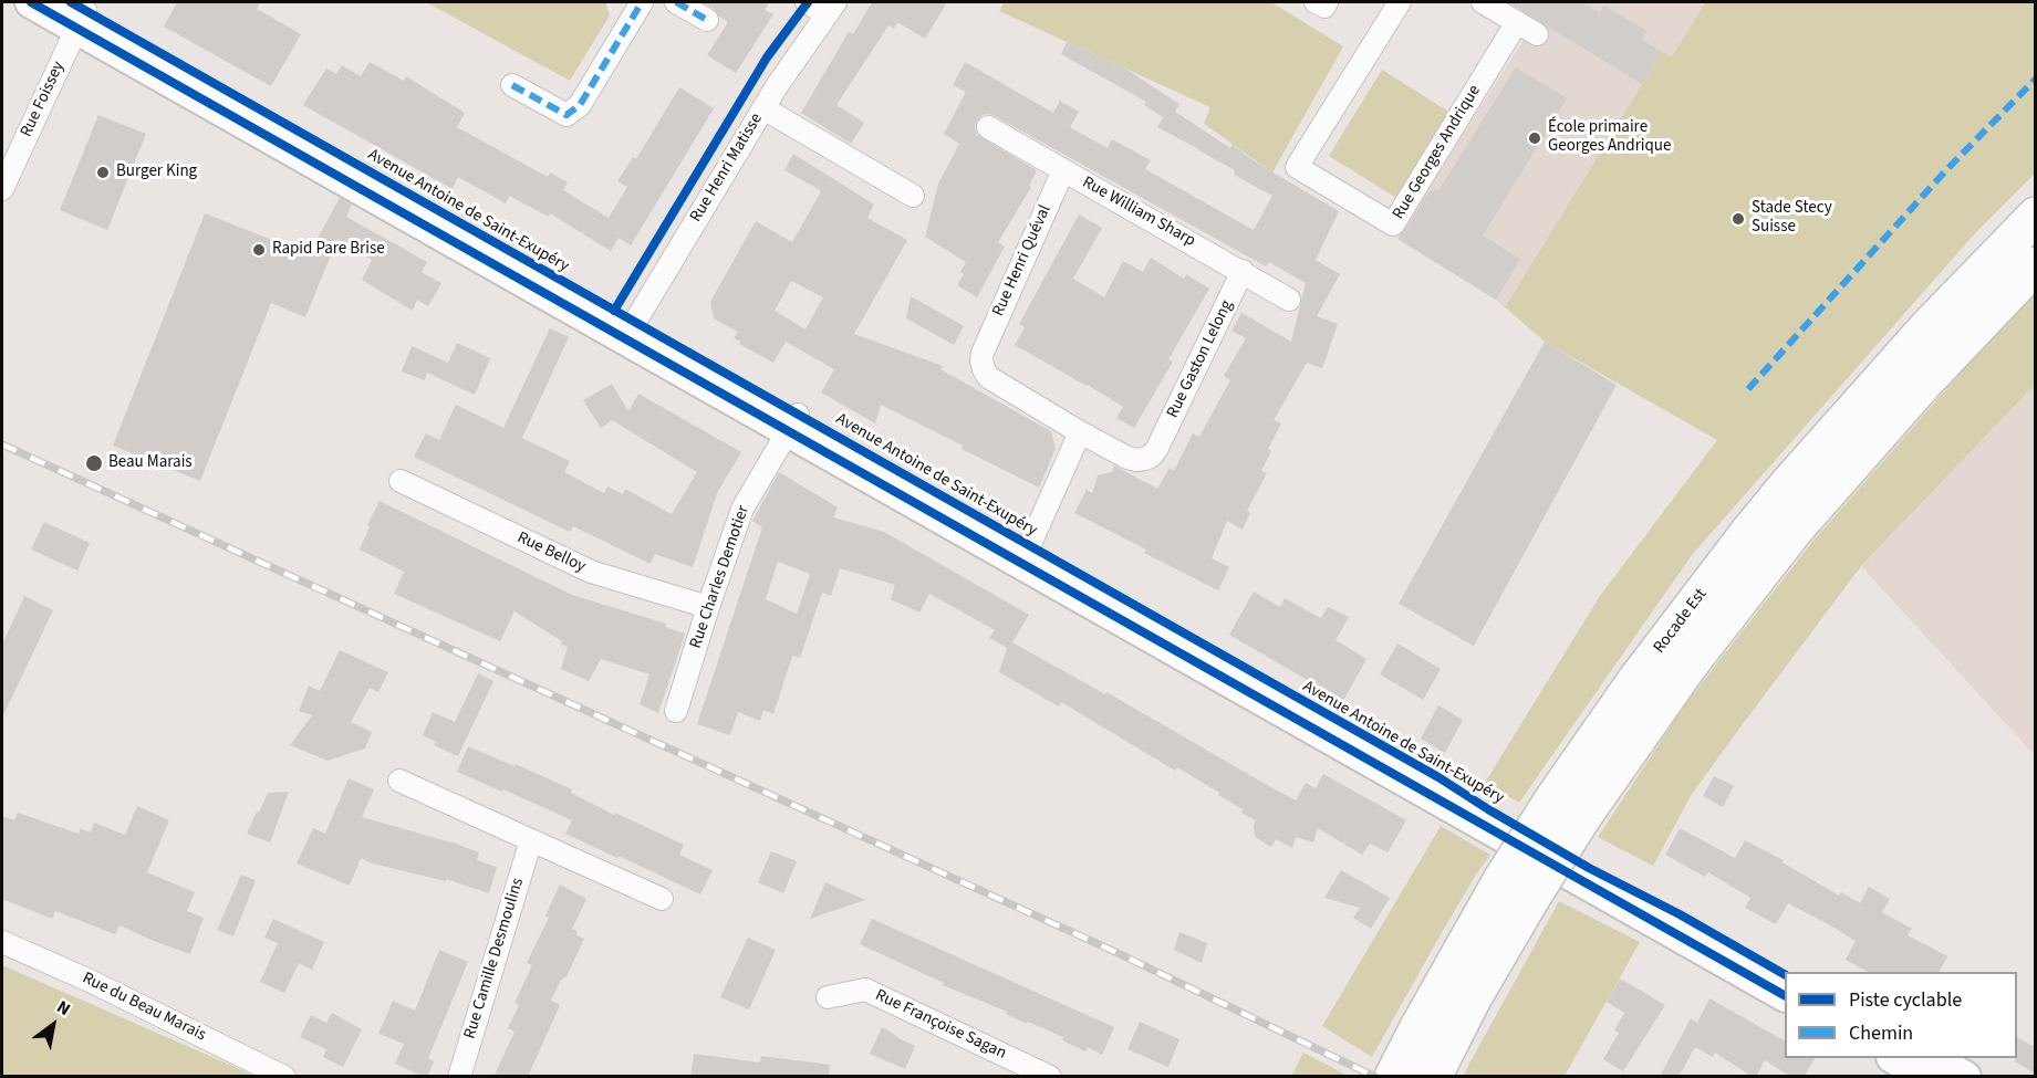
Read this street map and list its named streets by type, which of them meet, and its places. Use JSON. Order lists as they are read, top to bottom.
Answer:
{
  "streets": {
    "highway": ["Rocade Est"],
    "main road": ["Avenue Antoine de Saint-Exupéry"],
    "street": [
      "Rue Foissey",
      "Rue Georges Andrique",
      "Rue Henri Matisse",
      "Rue William Sharp",
      "Rue Henri Quéval",
      "Rue Gaston Lelong",
      "Rue Belloy",
      "Rue Charles Demotier",
      "Rue Camille Desmoulins",
      "Rue du Beau Marais",
      "Rue Françoise Sagan"
    ]
  },
  "crossings": [
    ["Rue Foissey", "Avenue Antoine de Saint-Exupéry"],
    ["Rue Henri Matisse", "Avenue Antoine de Saint-Exupéry"],
    ["Avenue Antoine de Saint-Exupéry", "Rue Charles Demotier"],
    ["Rue William Sharp", "Rue Henri Quéval"],
    ["Rue William Sharp", "Rue Gaston Lelong"],
    ["Rue Henri Quéval", "Rue Gaston Lelong"],
    ["Rue Belloy", "Rue Charles Demotier"]
  ],
  "places": [
    "École primaire Georges Andrique",
    "Burger King",
    "Stade Stecy Suisse",
    "Rapid Pare Brise",
    "Beau Marais"
  ],
  "legend": ["Piste cyclable", "Chemin"],
  "north": "top right"
}
